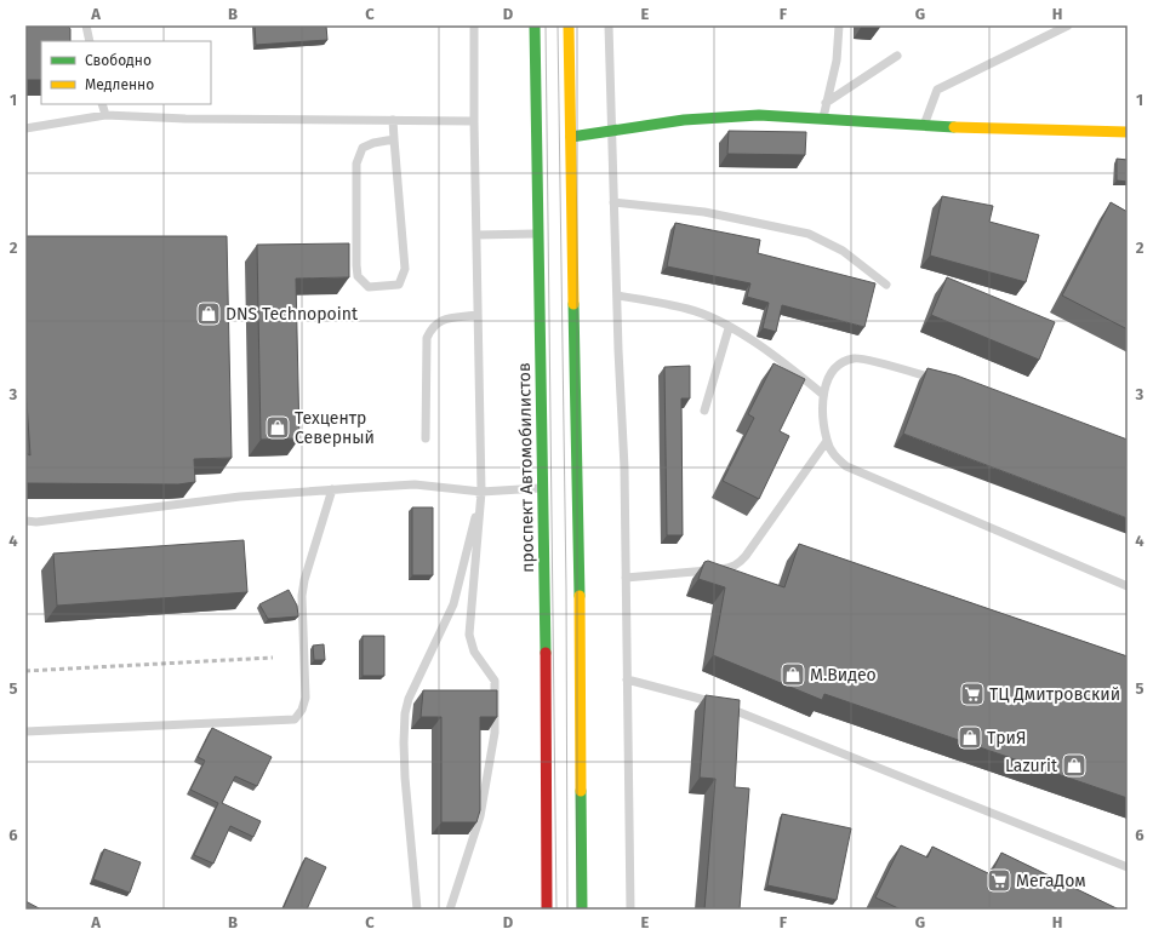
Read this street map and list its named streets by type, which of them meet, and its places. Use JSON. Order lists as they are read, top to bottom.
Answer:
{
  "streets": {
    "main road": ["проспект Автомобилистов"]
  },
  "places": {
    "shop": [
      "DNS Technopoint",
      "Техцентр Северный",
      "М.Видео",
      "ТриЯ",
      "Lazurit"
    ],
    "supermarket": ["ТЦ Дмитровский", "МегаДом"]
  },
  "legend": ["Свободно", "Медленно"],
  "grid": {
    "columns": [
      "A",
      "B",
      "C",
      "D",
      "E",
      "F",
      "G",
      "H"
    ],
    "rows": [
      "1",
      "2",
      "3",
      "4",
      "5",
      "6"
    ]
  }
}
